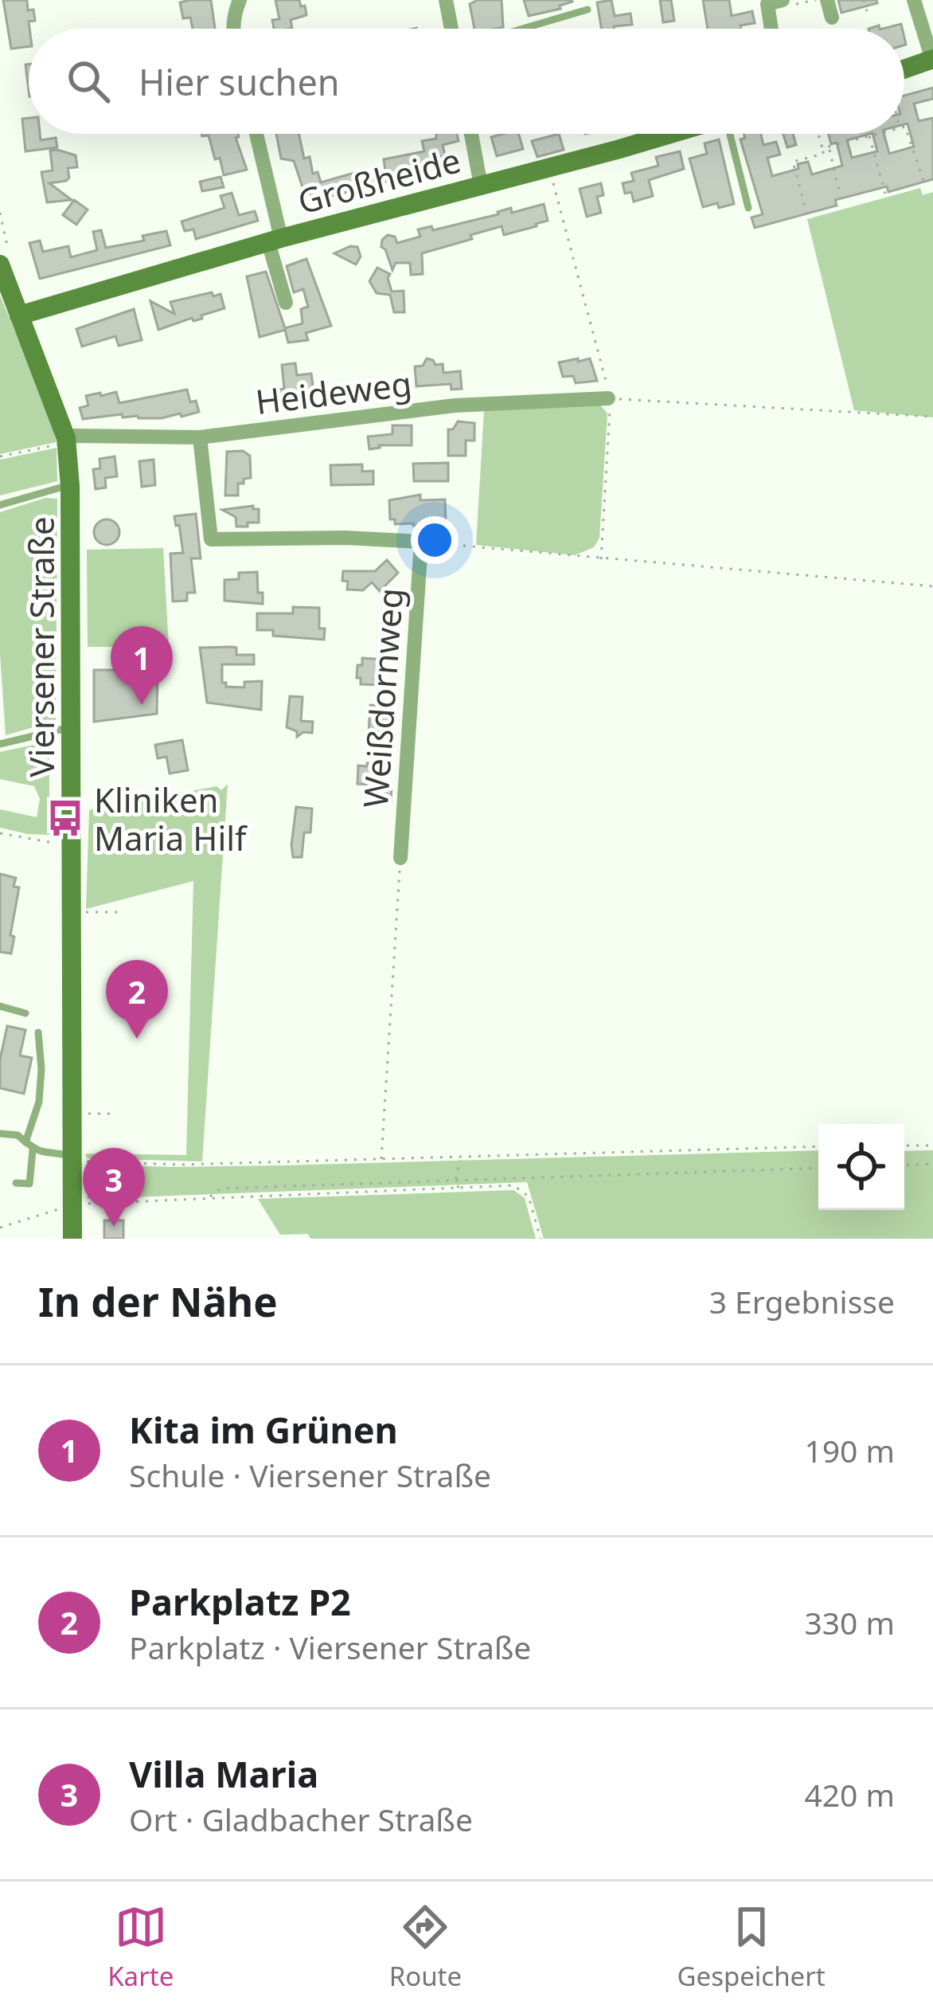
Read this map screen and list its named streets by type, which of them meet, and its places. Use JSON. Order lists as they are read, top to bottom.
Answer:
{
  "streets": {
    "main road": ["Großheide", "Viersener Straße"],
    "street": ["Heideweg", "Weißdornweg"]
  },
  "crossings": [
    ["Großheide", "Viersener Straße"],
    ["Heideweg", "Viersener Straße"]
  ],
  "places": {
    "bus stop": ["Kliniken Maria Hilf"]
  },
  "page": {
    "search": "Hier suchen",
    "pins": ["1", "2", "3"],
    "heading": ["In der Nähe", "3 Ergebnisse"],
    "list": [
      {
        "mark": "1",
        "name": "Kita im Grünen",
        "note": "Schule · Viersener Straße",
        "value": "190 m"
      },
      {
        "mark": "2",
        "name": "Parkplatz P2",
        "note": "Parkplatz · Viersener Straße",
        "value": "330 m"
      },
      {
        "mark": "3",
        "name": "Villa Maria",
        "note": "Ort · Gladbacher Straße",
        "value": "420 m"
      }
    ],
    "nav": ["Karte", "Route", "Gespeichert"]
  }
}
